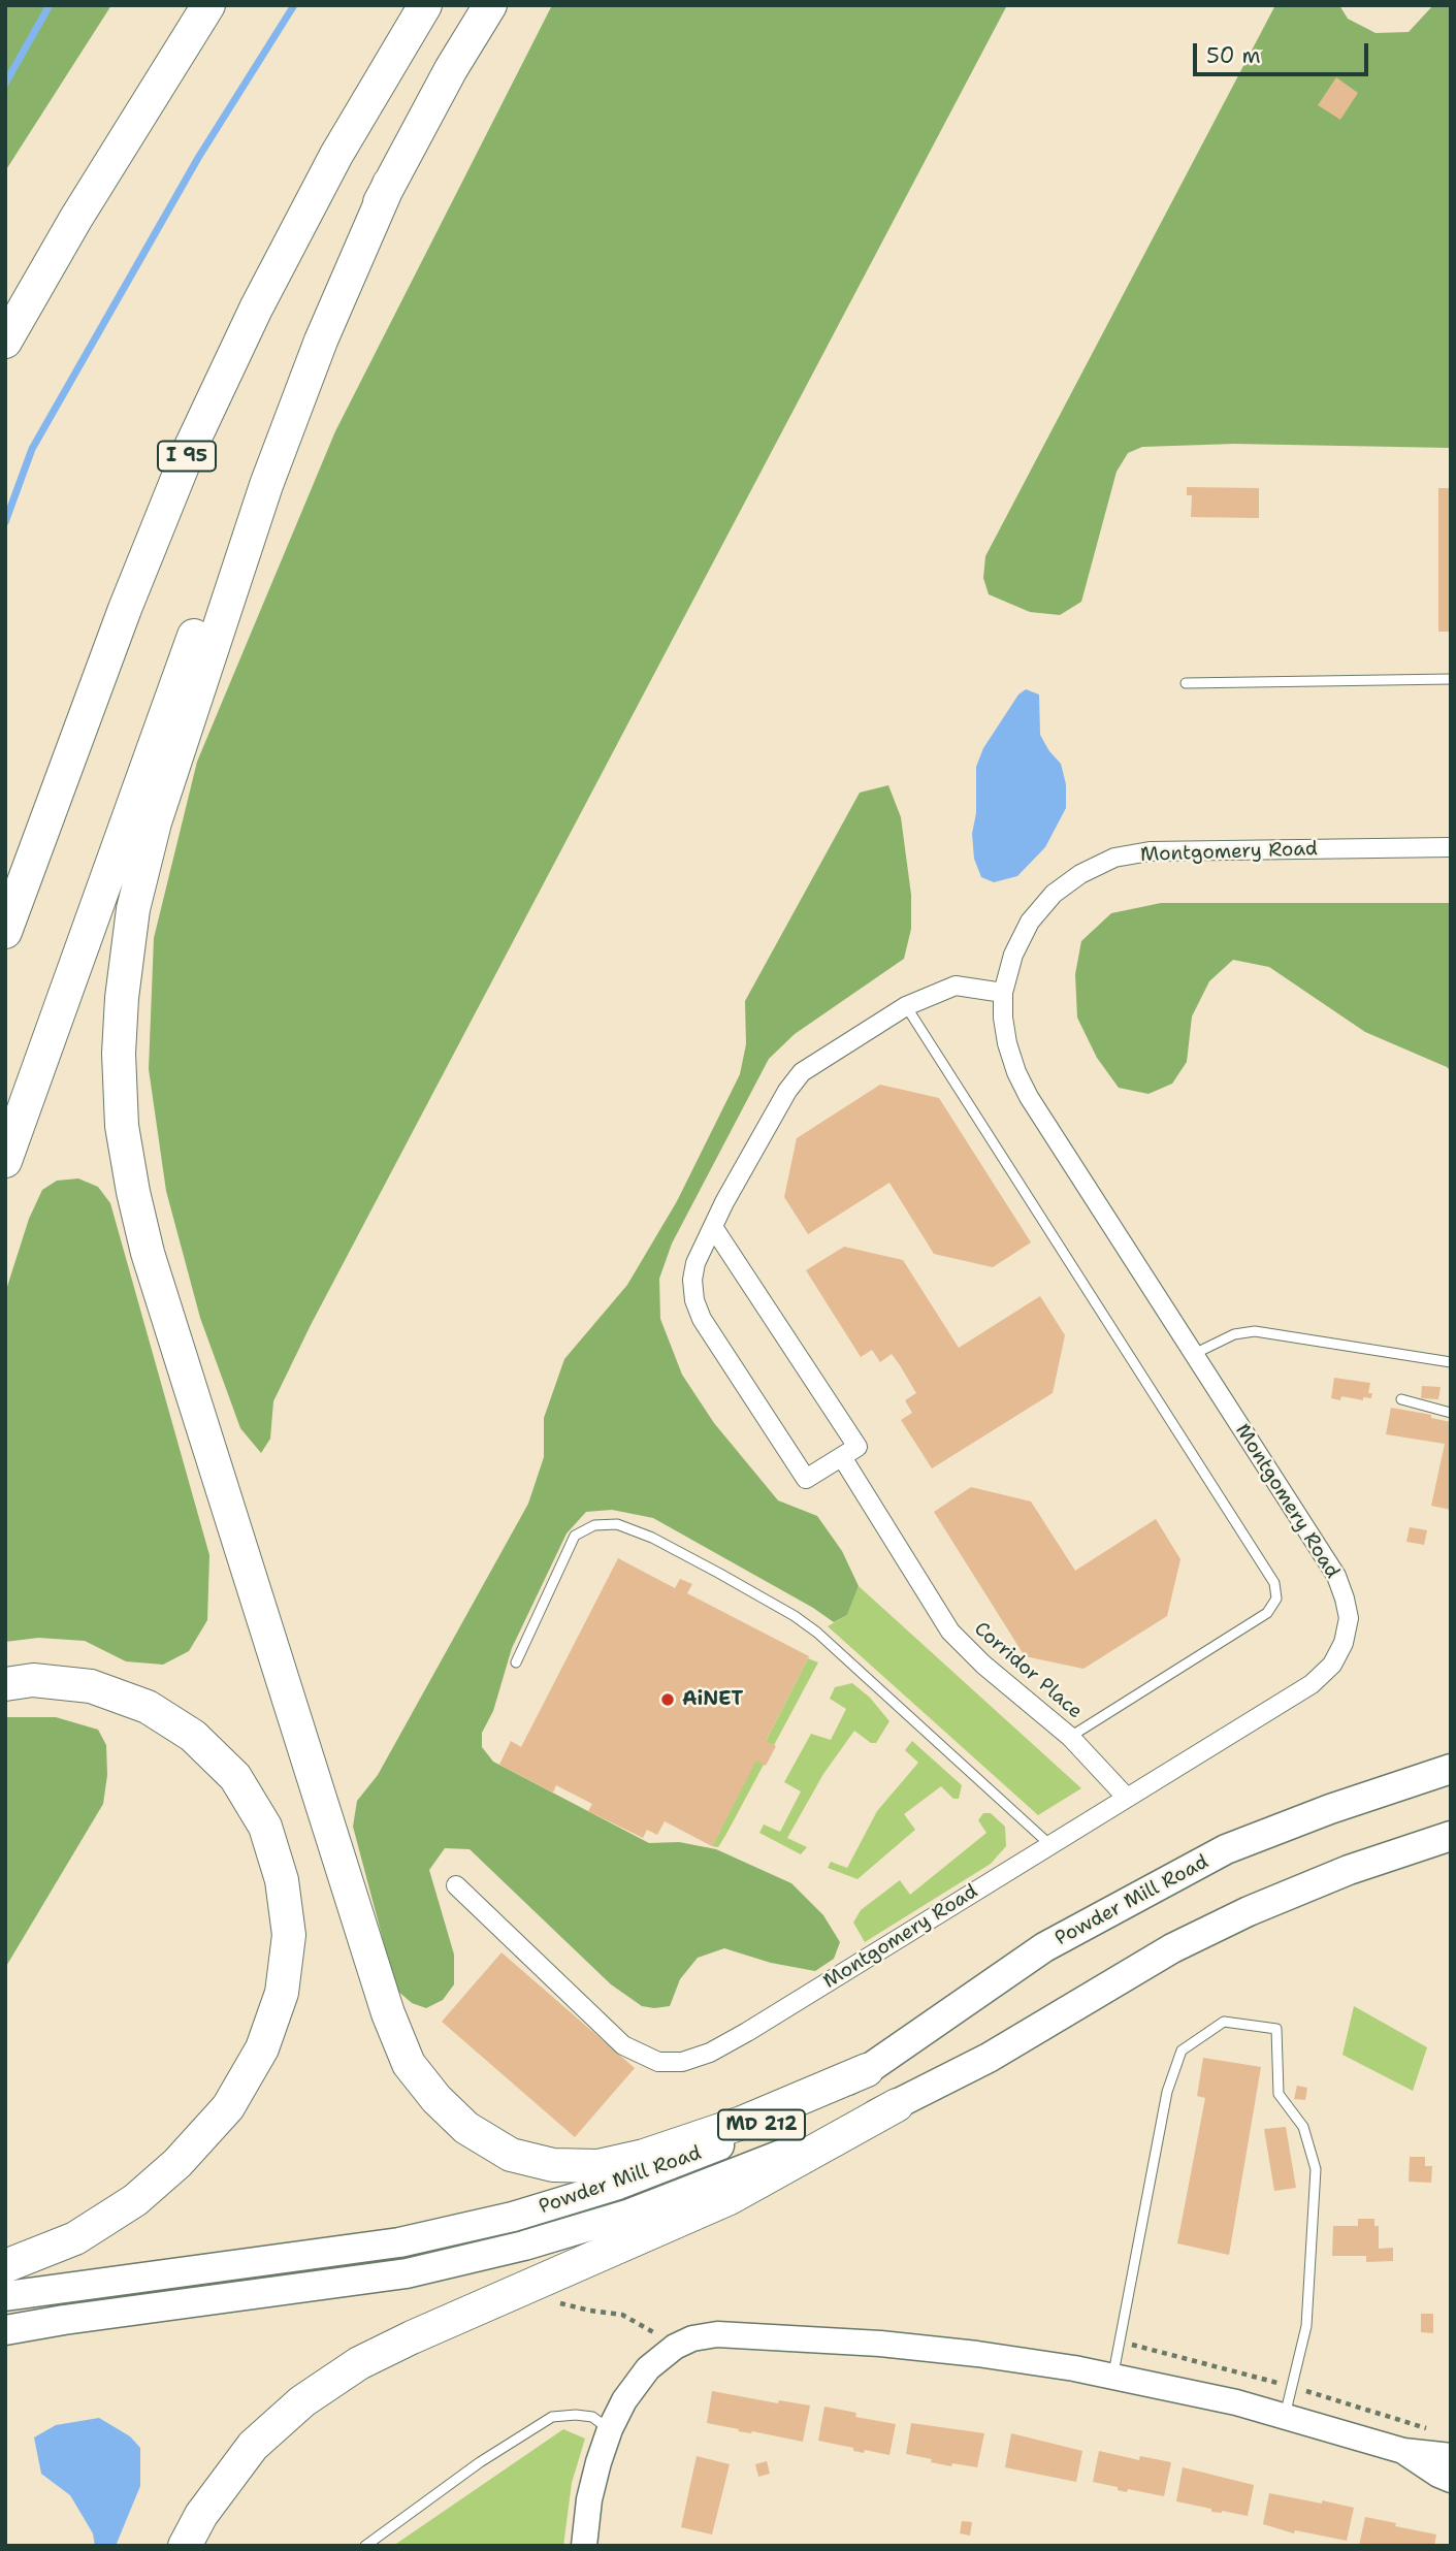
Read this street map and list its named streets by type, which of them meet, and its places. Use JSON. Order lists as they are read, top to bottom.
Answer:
{
  "streets": {
    "highway": ["I 95"],
    "main road": ["Powder Mill Road", "MD 212"],
    "street": ["Montgomery Road", "Corridor Place"]
  },
  "crossings": [
    ["Montgomery Road", "Corridor Place"]
  ],
  "places": ["AiNET"],
  "scale_bar": "50 m"
}
